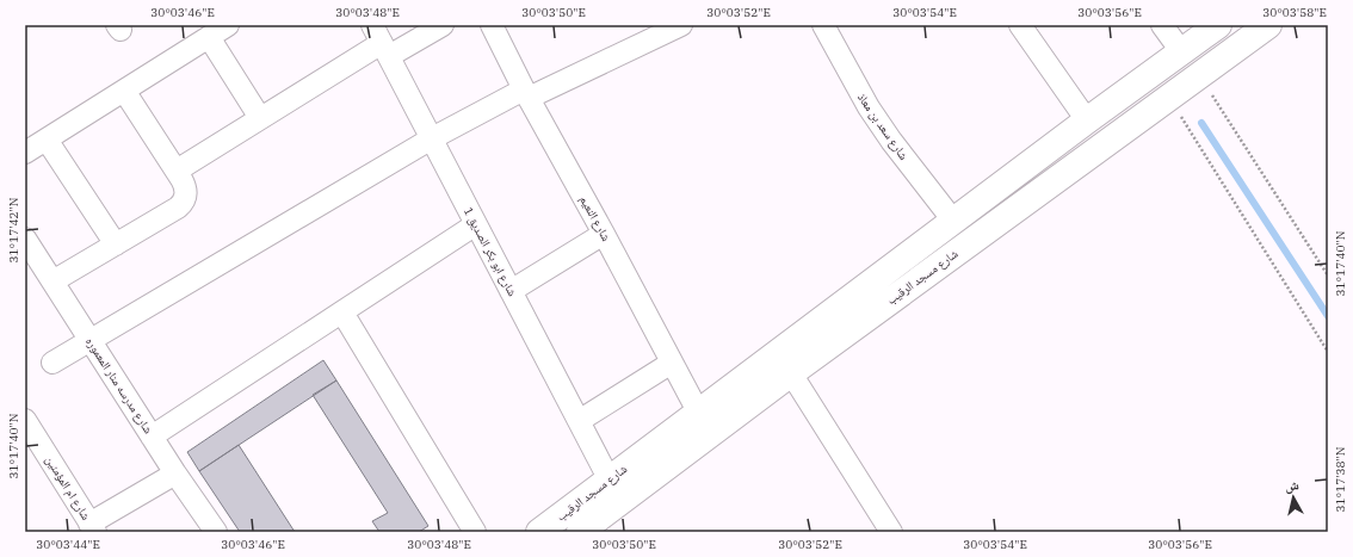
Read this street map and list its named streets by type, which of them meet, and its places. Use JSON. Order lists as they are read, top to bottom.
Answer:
{
  "streets": {
    "main road": ["شارع مسجد الرقيب"],
    "street": [
      "شارع سعد بن معاذ",
      "شارع النعيم",
      "شارع ابو بكر الصديق 1",
      "شارع مدرسه منار المعموره",
      "شارع ام المؤمنين"
    ]
  },
  "crossings": [
    ["شارع سعد بن معاذ", "شارع مسجد الرقيب"],
    ["شارع النعيم", "شارع مسجد الرقيب"],
    ["شارع ابو بكر الصديق 1", "شارع مسجد الرقيب"]
  ],
  "north": "top",
  "coordinates": [
    "30°03'46\"E",
    "30°03'48\"E",
    "30°03'50\"E",
    "30°03'52\"E",
    "30°03'54\"E",
    "30°03'56\"E",
    "30°03'58\"E",
    "31°17'42\"N",
    "31°17'40\"N",
    "31°17'38\"N",
    "30°03'44\"E"
  ]
}
